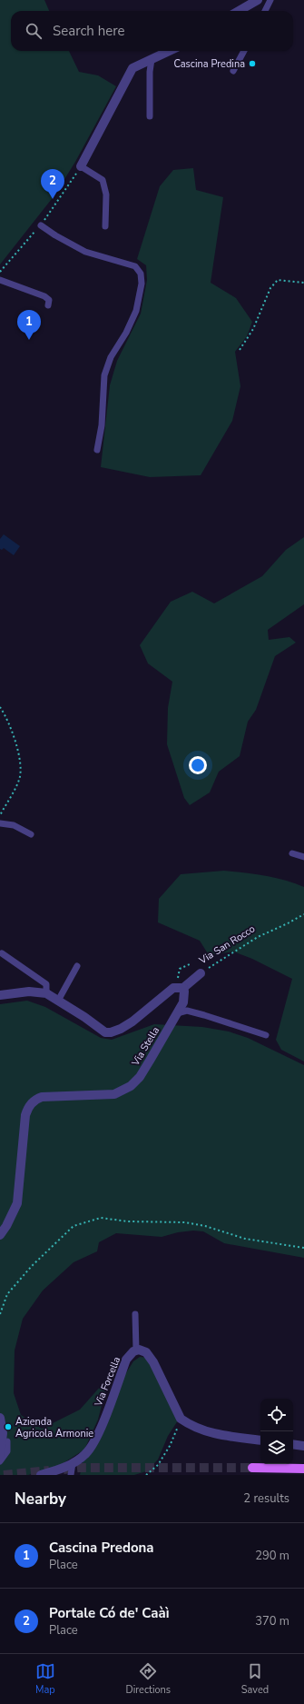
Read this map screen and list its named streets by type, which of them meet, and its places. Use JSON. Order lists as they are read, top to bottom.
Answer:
{
  "streets": {
    "street": ["Via San Rocco", "Via Stella", "Via Forcella"]
  },
  "crossings": [
    ["Via San Rocco", "Via Stella"]
  ],
  "places": ["Cascina Predina", "Azienda Agricola Armonie"],
  "page": {
    "search": "Search here",
    "pins": ["2", "1"],
    "heading": ["Nearby", "2 results"],
    "list": [
      {
        "mark": "1",
        "name": "Cascina Predona",
        "note": "Place",
        "value": "290 m"
      },
      {
        "mark": "2",
        "name": "Portale Có de' Caàì",
        "note": "Place",
        "value": "370 m"
      }
    ],
    "nav": ["Map", "Directions", "Saved"]
  }
}
